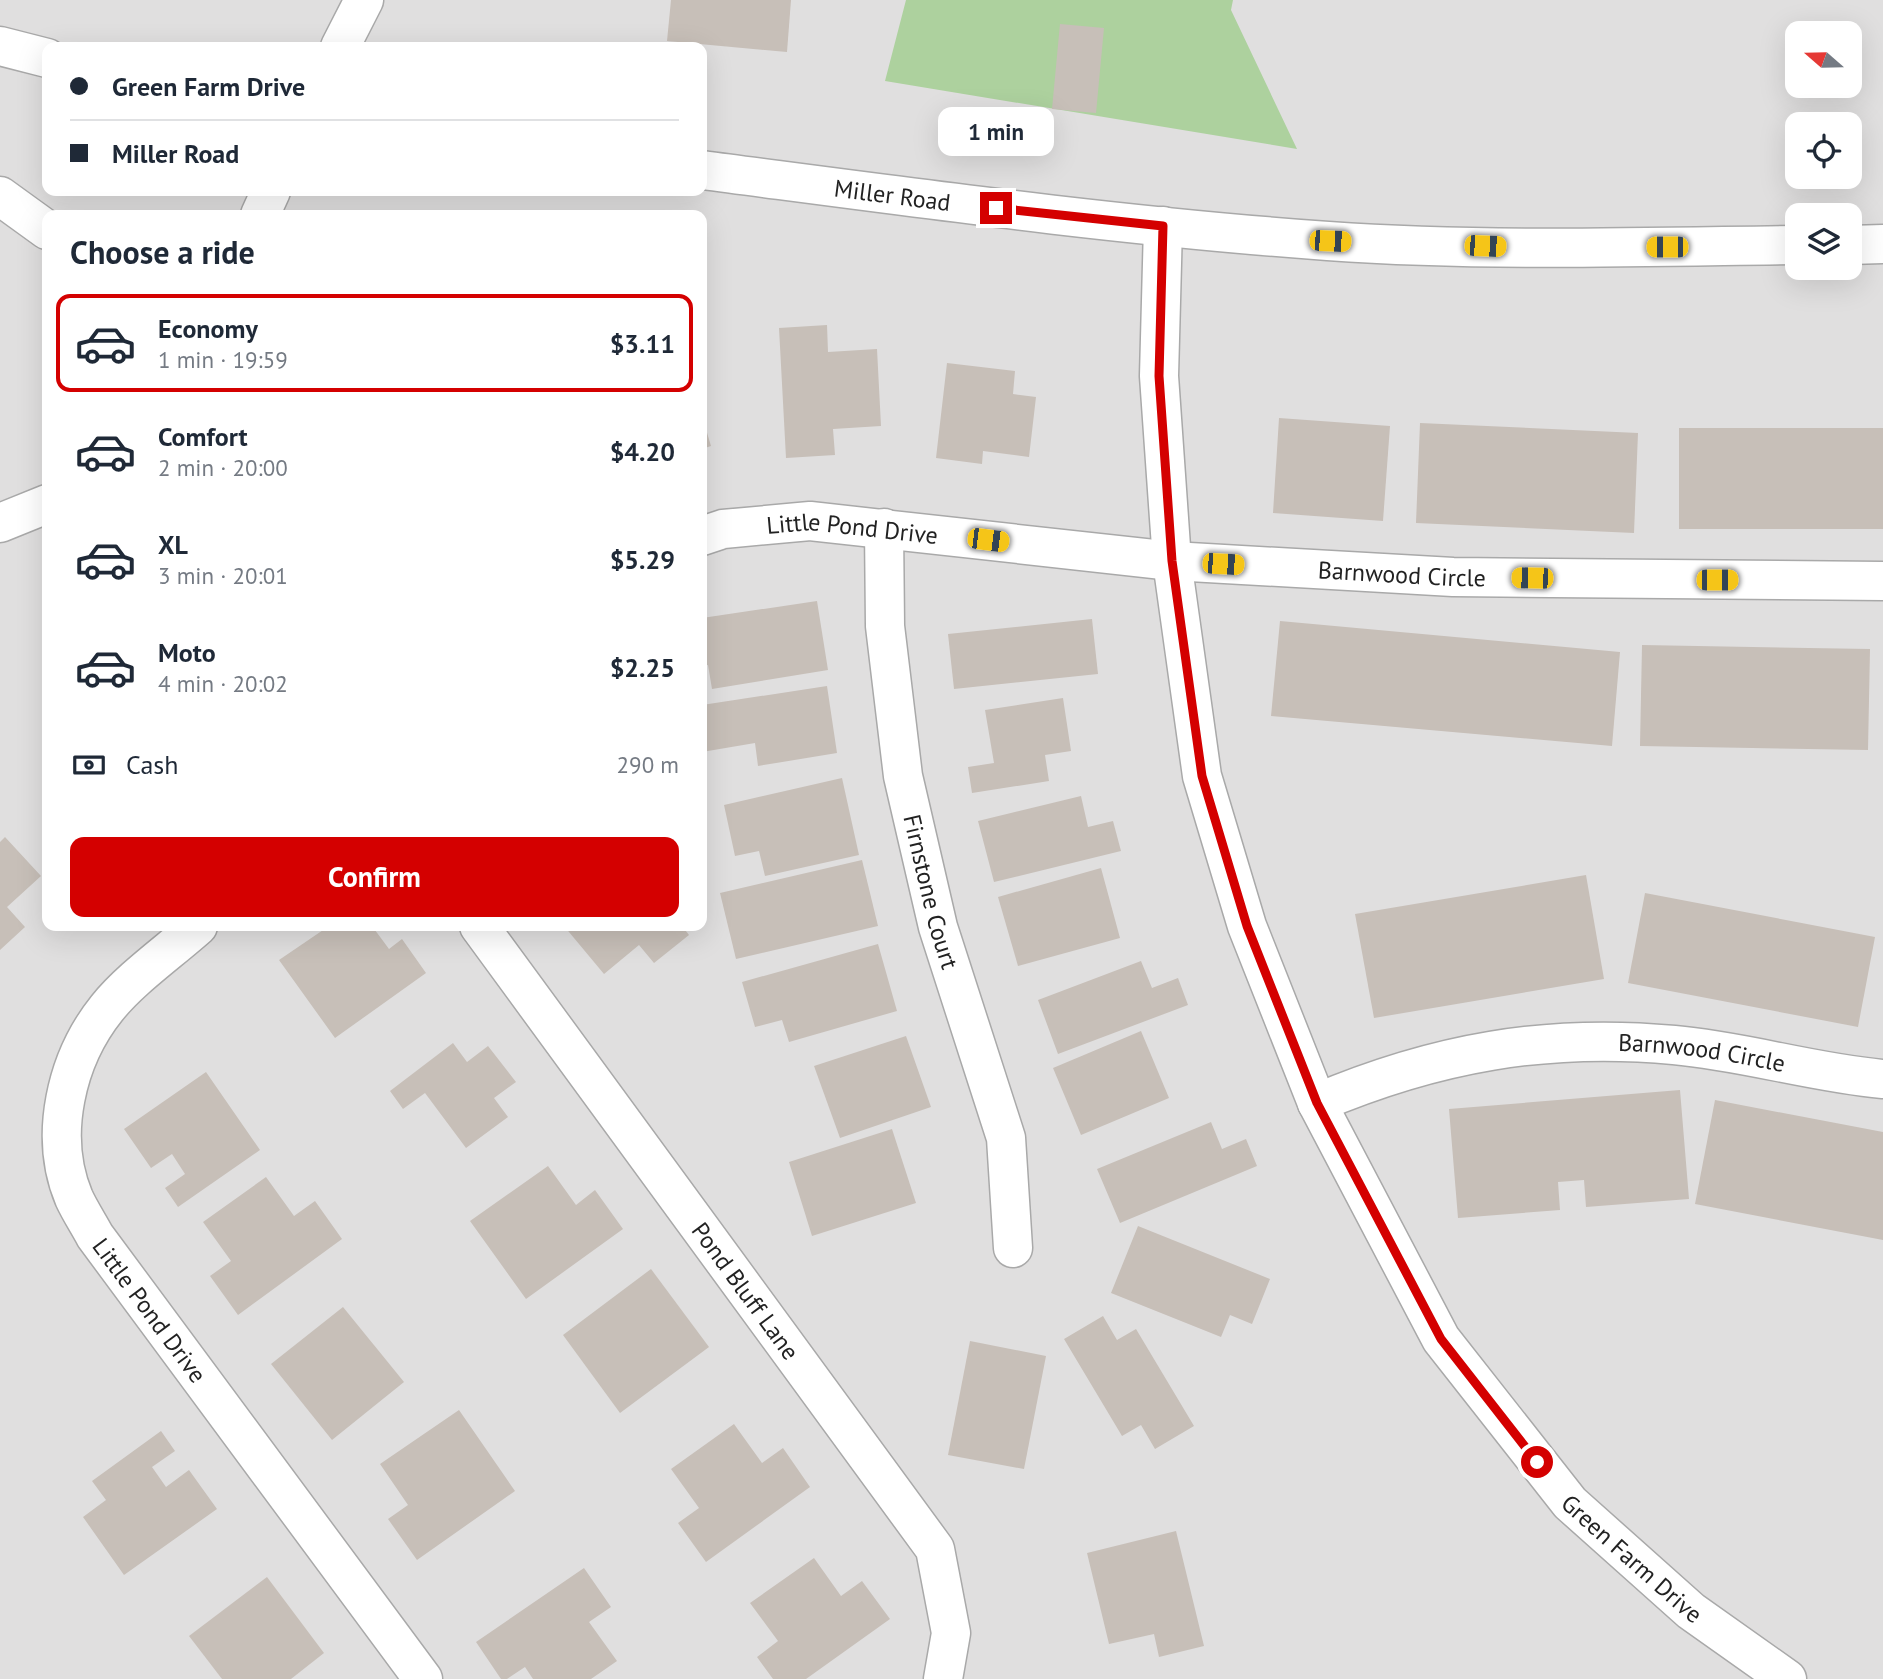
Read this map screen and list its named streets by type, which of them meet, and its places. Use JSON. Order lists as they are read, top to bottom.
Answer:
{
  "streets": {
    "street": [
      "Miller Road",
      "Little Pond Drive",
      "Barnwood Circle",
      "Firnstone Court",
      "Pond Bluff Lane",
      "Green Farm Drive"
    ]
  },
  "crossings": [
    ["Miller Road", "Green Farm Drive"],
    ["Little Pond Drive", "Barnwood Circle"],
    ["Little Pond Drive", "Firnstone Court"],
    ["Little Pond Drive", "Green Farm Drive"],
    ["Barnwood Circle", "Green Farm Drive"]
  ],
  "north": "left",
  "page": {
    "banner": ["Green Farm Drive", "Miller Road"],
    "bubble": "1 min",
    "heading": "Choose a ride",
    "list": [
      {
        "name": "Economy",
        "note": "1 min · 19:59",
        "value": "$3.11"
      },
      {
        "name": "Comfort",
        "note": "2 min · 20:00",
        "value": "$4.20"
      },
      {
        "name": "XL",
        "note": "3 min · 20:01",
        "value": "$5.29"
      },
      {
        "name": "Moto",
        "note": "4 min · 20:02",
        "value": "$2.25"
      }
    ],
    "pay": ["Cash", "290 m"],
    "buttons": "Confirm"
  }
}
